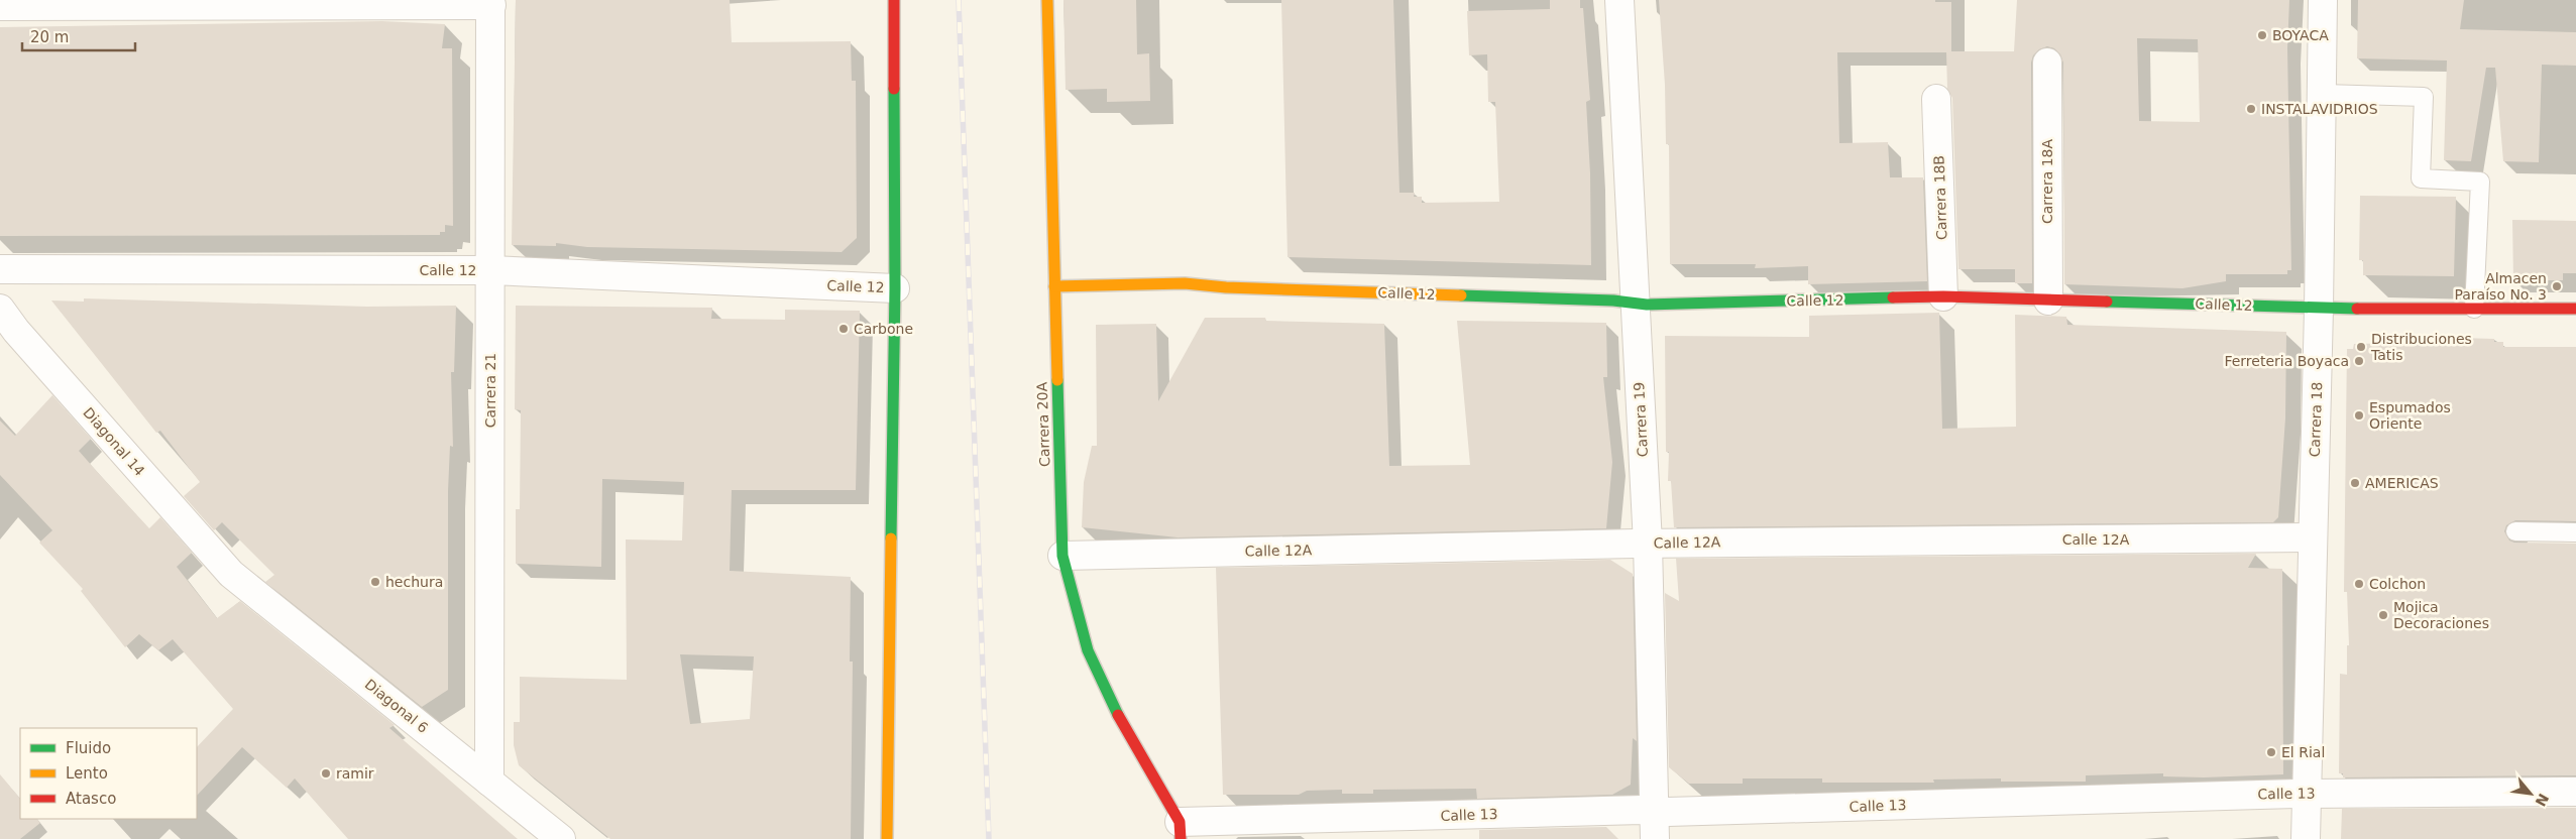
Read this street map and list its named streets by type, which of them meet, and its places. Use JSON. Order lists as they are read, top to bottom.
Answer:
{
  "streets": {
    "street": [
      "Carrera 18A",
      "Carrera 18B",
      "Calle 12",
      "Carrera 21",
      "Carrera 19",
      "Carrera 18",
      "Carrera 20A",
      "Diagonal 14",
      "Calle 12A",
      "Diagonal 6",
      "Calle 13"
    ]
  },
  "crossings": [
    ["Carrera 18A", "Calle 12"],
    ["Carrera 18B", "Calle 12"],
    ["Calle 12", "Carrera 21"],
    ["Calle 12", "Carrera 19"],
    ["Calle 12", "Carrera 18"],
    ["Calle 12", "Carrera 20A"],
    ["Carrera 21", "Diagonal 6"],
    ["Carrera 19", "Calle 12A"],
    ["Carrera 19", "Calle 13"],
    ["Carrera 18", "Calle 12A"],
    ["Carrera 18", "Calle 13"],
    ["Carrera 20A", "Calle 12A"],
    ["Carrera 20A", "Calle 13"],
    ["Diagonal 14", "Diagonal 6"]
  ],
  "places": [
    "BOYACA",
    "INSTALAVIDRIOS",
    "Almacen Paraíso No. 3",
    "Carbone",
    "Distribuciones Tatis",
    "Ferreteria Boyaca",
    "Espumados Oriente",
    "AMERICAS",
    "hechura",
    "Colchon",
    "Mojica Decoraciones",
    "El Rial",
    "ramir"
  ],
  "legend": ["Fluido", "Lento", "Atasco"],
  "scale_bar": "20 m",
  "north": "bottom right"
}
